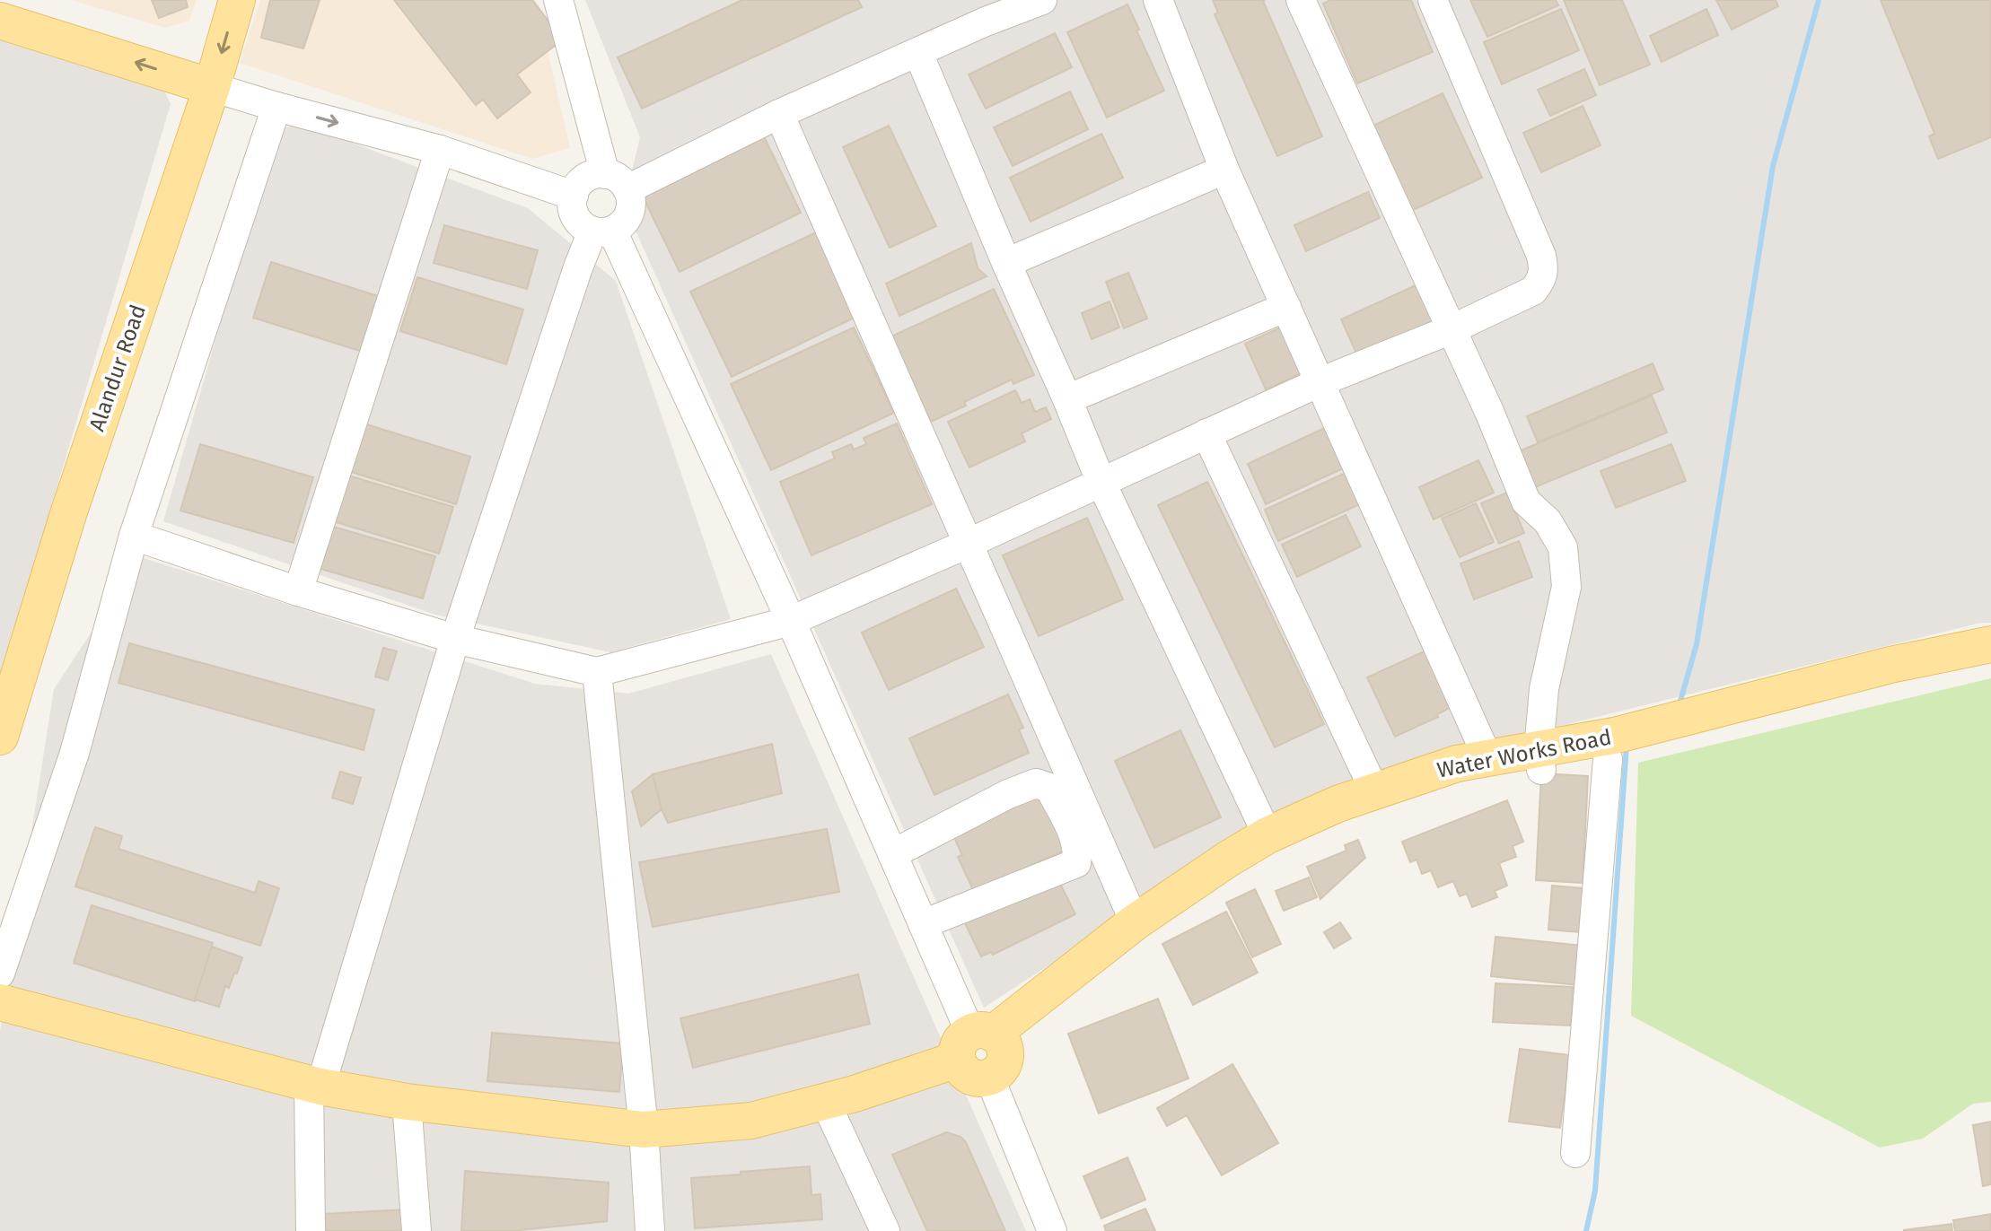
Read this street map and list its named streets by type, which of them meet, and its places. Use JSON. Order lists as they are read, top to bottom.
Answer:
{
  "streets": {
    "main road": ["Alandur Road", "Water Works Road"]
  }
}
